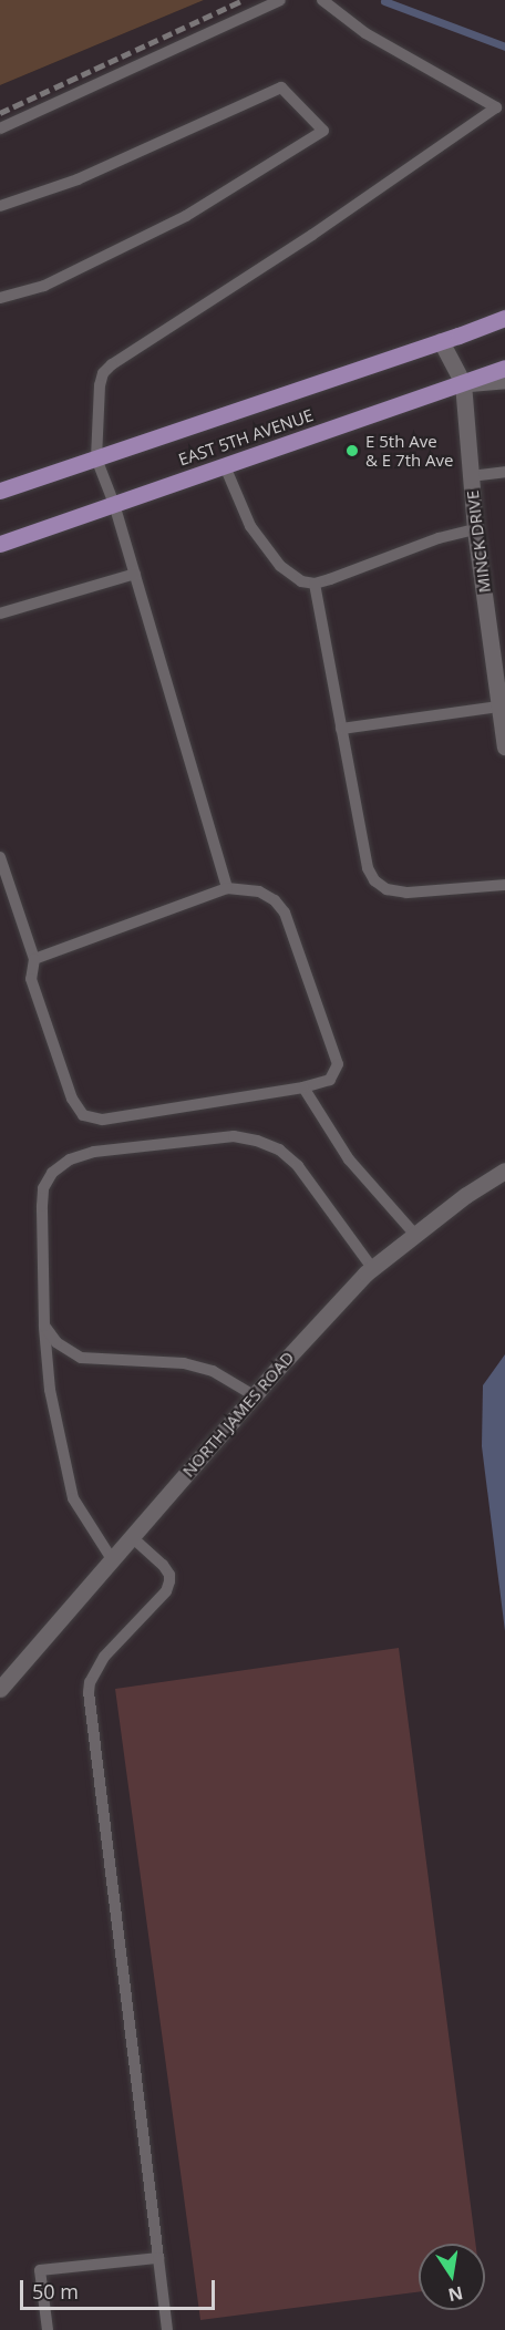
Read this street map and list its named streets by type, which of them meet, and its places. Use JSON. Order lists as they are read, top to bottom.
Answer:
{
  "streets": {
    "main road": ["EAST 5TH AVENUE"],
    "street": ["MINCK DRIVE", "NORTH JAMES ROAD"]
  },
  "crossings": [
    ["EAST 5TH AVENUE", "MINCK DRIVE"]
  ],
  "places": ["E 5th Ave & E 7th Ave"],
  "scale_bar": "50 m",
  "north": "bottom"
}
